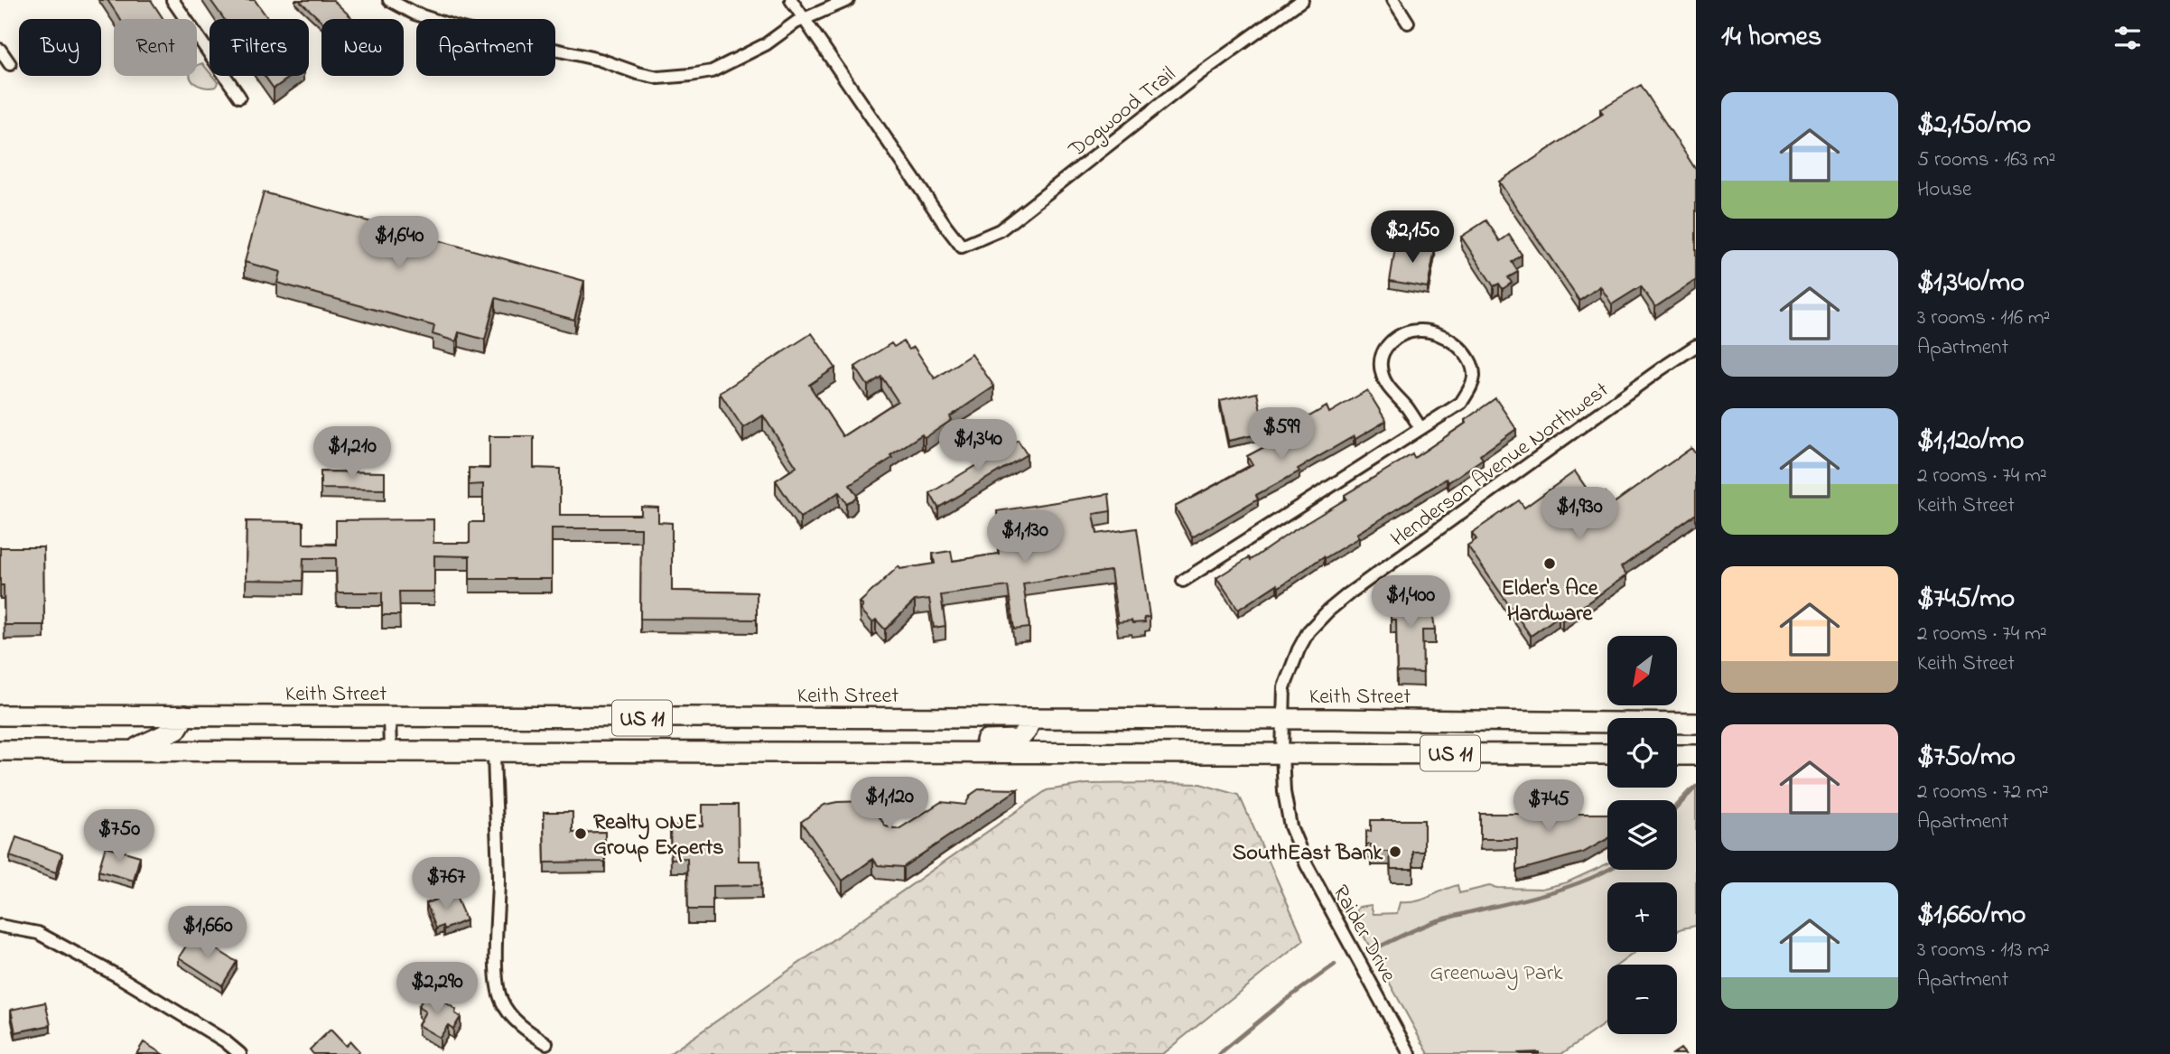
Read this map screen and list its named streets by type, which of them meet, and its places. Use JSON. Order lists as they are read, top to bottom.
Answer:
{
  "streets": {
    "main road": ["Keith Street", "US 11"],
    "street": ["Dogwood Trail", "Henderson Avenue Northwest", "Raider Drive"]
  },
  "crossings": [
    ["Henderson Avenue Northwest", "Keith Street"],
    ["Henderson Avenue Northwest", "US 11"],
    ["Henderson Avenue Northwest", "Raider Drive"],
    ["US 11", "Raider Drive"]
  ],
  "parks": ["Greenway Park"],
  "places": ["Elder's Ace Hardware", "Realty ONE Group Experts", "SouthEast Bank"],
  "north": "bottom left",
  "page": {
    "heading": "14 homes",
    "chip": [
      "Buy",
      "Rent",
      "Filters",
      "New",
      "Apartment"
    ],
    "list": [
      {
        "name": "$2,150/mo",
        "note": "5 rooms · 163 m² · House"
      },
      {
        "name": "$1,340/mo",
        "note": "3 rooms · 116 m² · Apartment"
      },
      {
        "name": "$1,120/mo",
        "note": "2 rooms · 74 m² · Keith Street"
      },
      {
        "name": "$745/mo",
        "note": "2 rooms · 74 m² · Keith Street"
      },
      {
        "name": "$750/mo",
        "note": "2 rooms · 72 m² · Apartment"
      },
      {
        "name": "$1,660/mo",
        "note": "3 rooms · 113 m² · Apartment"
      }
    ],
    "price": [
      "$2,150",
      "$1,640",
      "$599",
      "$1,340",
      "$1,210",
      "$1,930",
      "$1,130",
      "$1,400",
      "$1,120",
      "$745",
      "$750",
      "$767",
      "$1,660",
      "$2,290"
    ],
    "map_buttons": ["+", "−"]
  }
}
